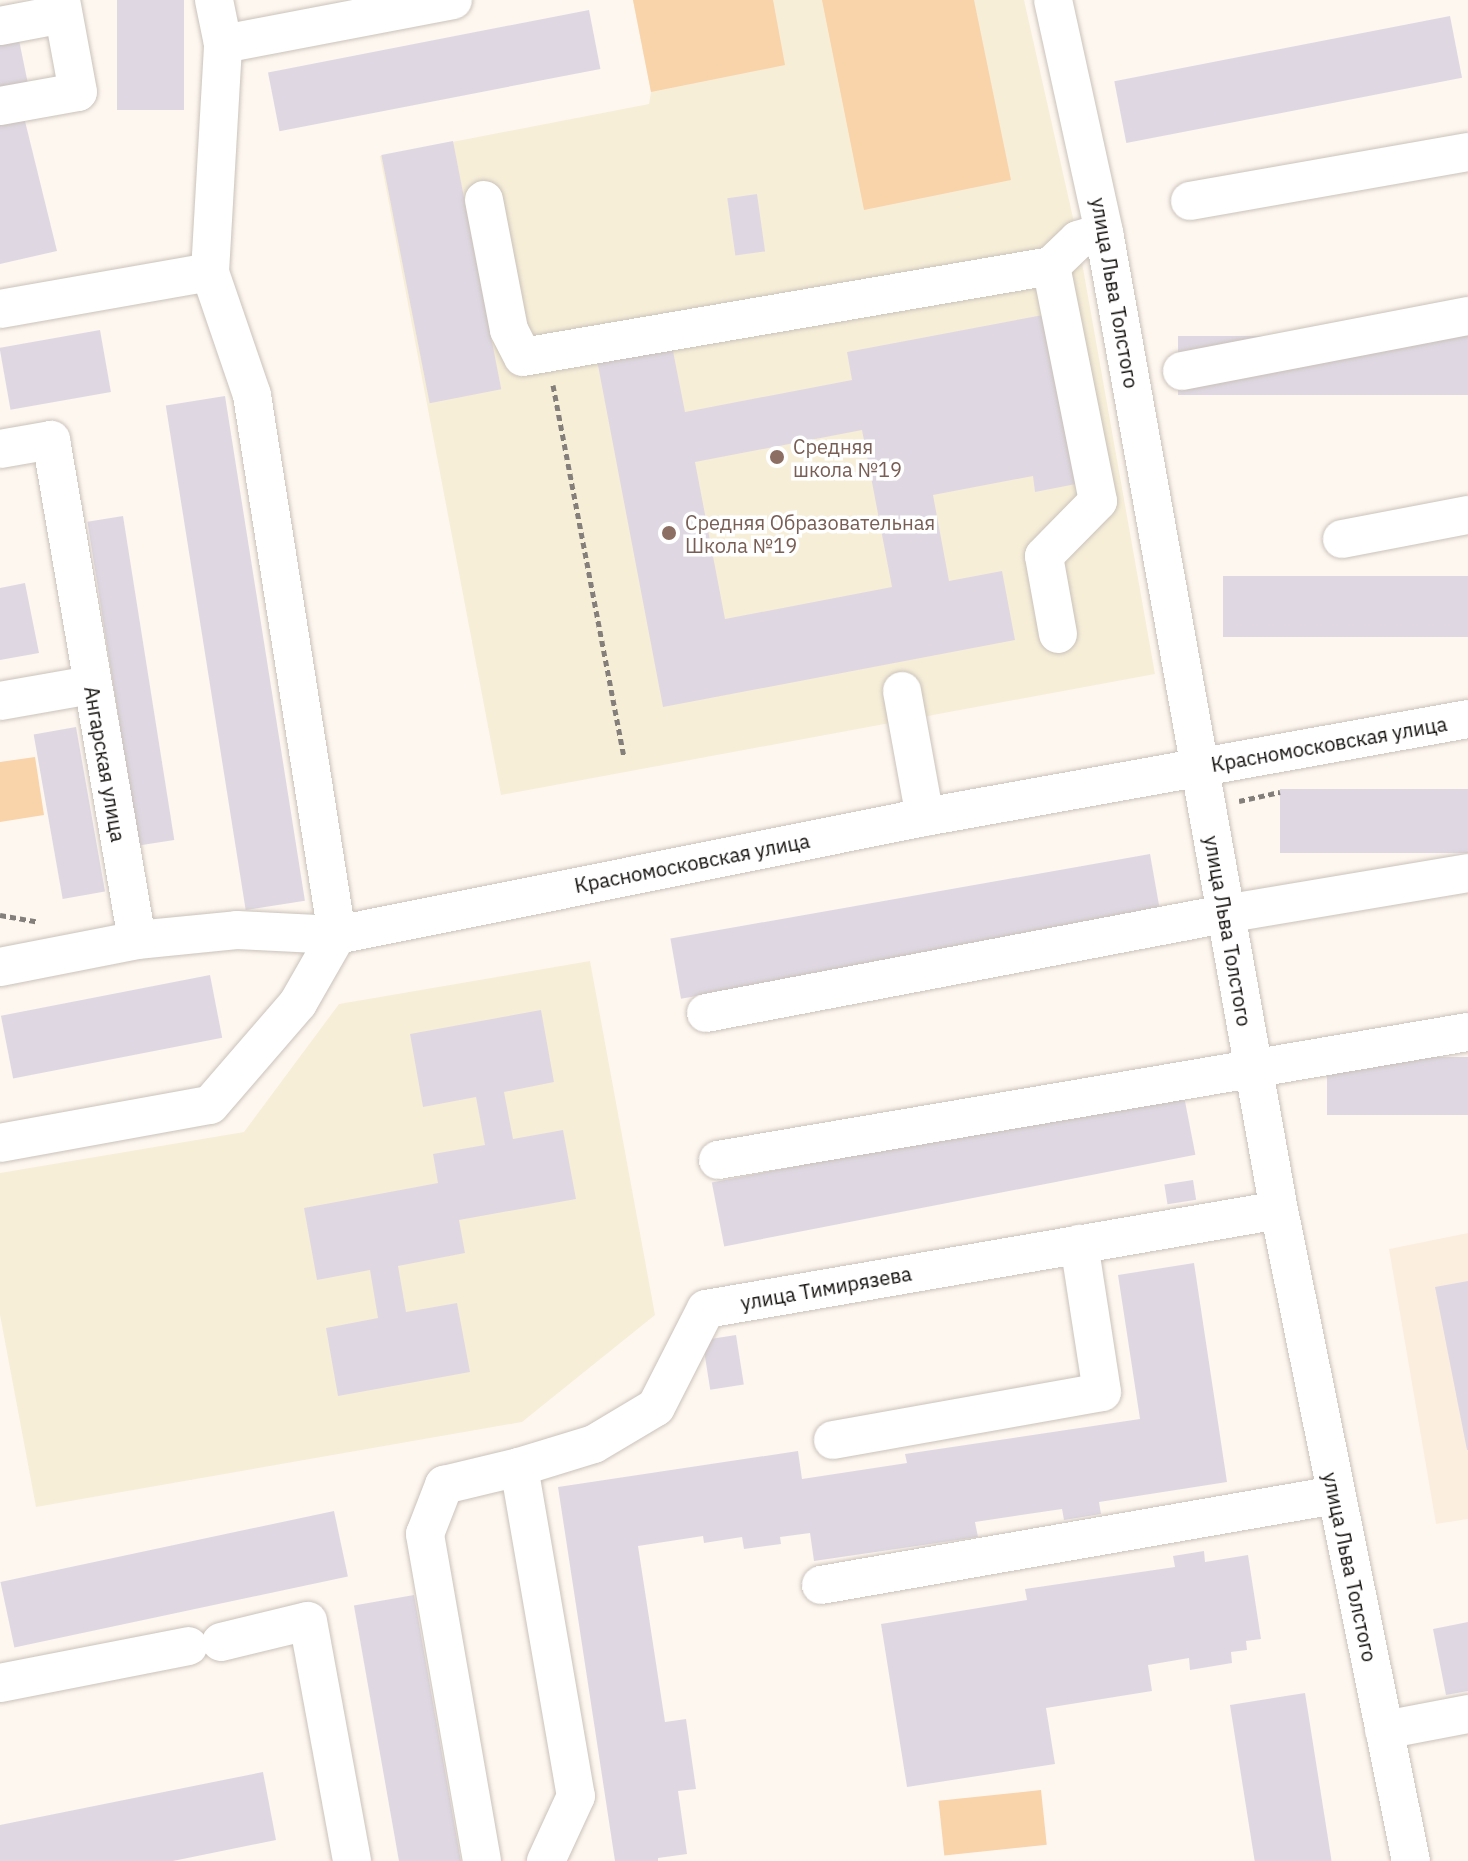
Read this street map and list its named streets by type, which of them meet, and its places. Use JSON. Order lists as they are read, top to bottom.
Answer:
{
  "streets": {
    "street": [
      "улица Льва Толстого",
      "Красномосковская улица",
      "Ангарская улица",
      "улица Тимирязева"
    ]
  },
  "crossings": [
    ["улица Льва Толстого", "Красномосковская улица"],
    ["улица Льва Толстого", "улица Тимирязева"]
  ],
  "places": ["Средняя школа №19", "Средняя Образовательная Школа №19"]
}
